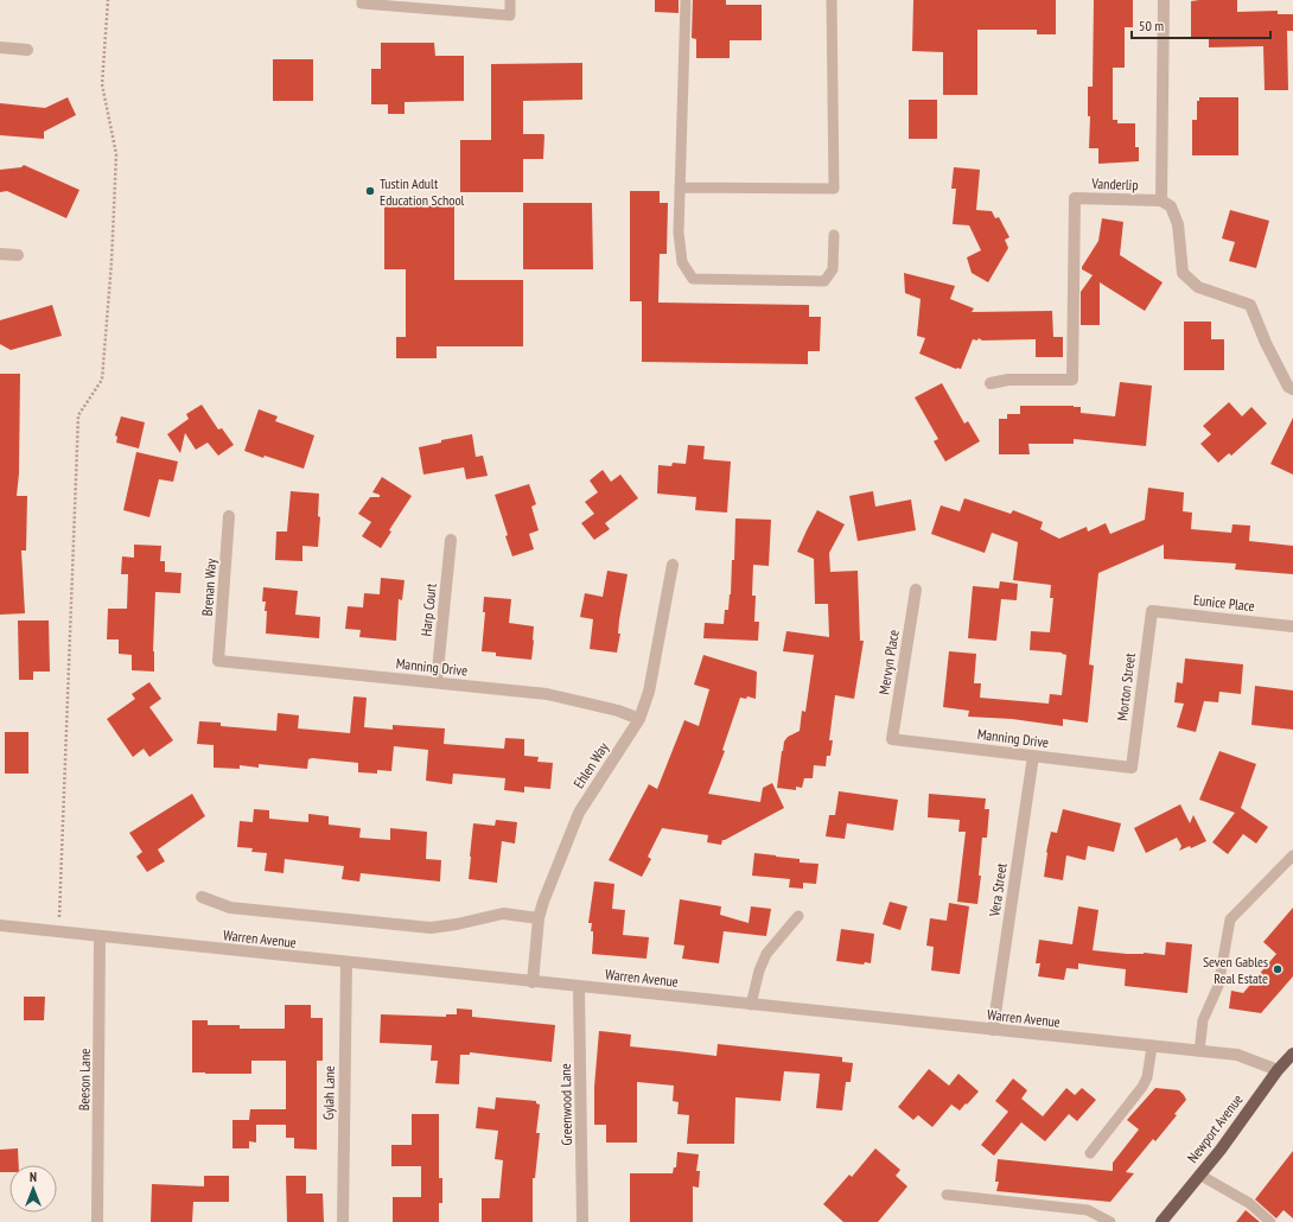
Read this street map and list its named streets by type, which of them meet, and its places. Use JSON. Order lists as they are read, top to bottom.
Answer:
{
  "streets": {
    "main road": ["Newport Avenue"],
    "street": [
      "Vanderlip",
      "Brenan Way",
      "Eunice Place",
      "Harp Court",
      "Mervyn Place",
      "Manning Drive",
      "Morton Street",
      "Ehlen Way",
      "Vera Street",
      "Warren Avenue",
      "Beeson Lane",
      "Gylah Lane",
      "Greenwood Lane"
    ]
  },
  "crossings": [
    ["Brenan Way", "Manning Drive"],
    ["Eunice Place", "Morton Street"],
    ["Harp Court", "Manning Drive"],
    ["Mervyn Place", "Manning Drive"],
    ["Manning Drive", "Morton Street"],
    ["Manning Drive", "Ehlen Way"],
    ["Manning Drive", "Vera Street"],
    ["Ehlen Way", "Warren Avenue"],
    ["Vera Street", "Warren Avenue"],
    ["Warren Avenue", "Beeson Lane"],
    ["Warren Avenue", "Gylah Lane"],
    ["Warren Avenue", "Greenwood Lane"],
    ["Warren Avenue", "Newport Avenue"]
  ],
  "places": ["Tustin Adult Education School", "Seven Gables Real Estate"],
  "scale_bar": "50 m",
  "north": "top"
}
